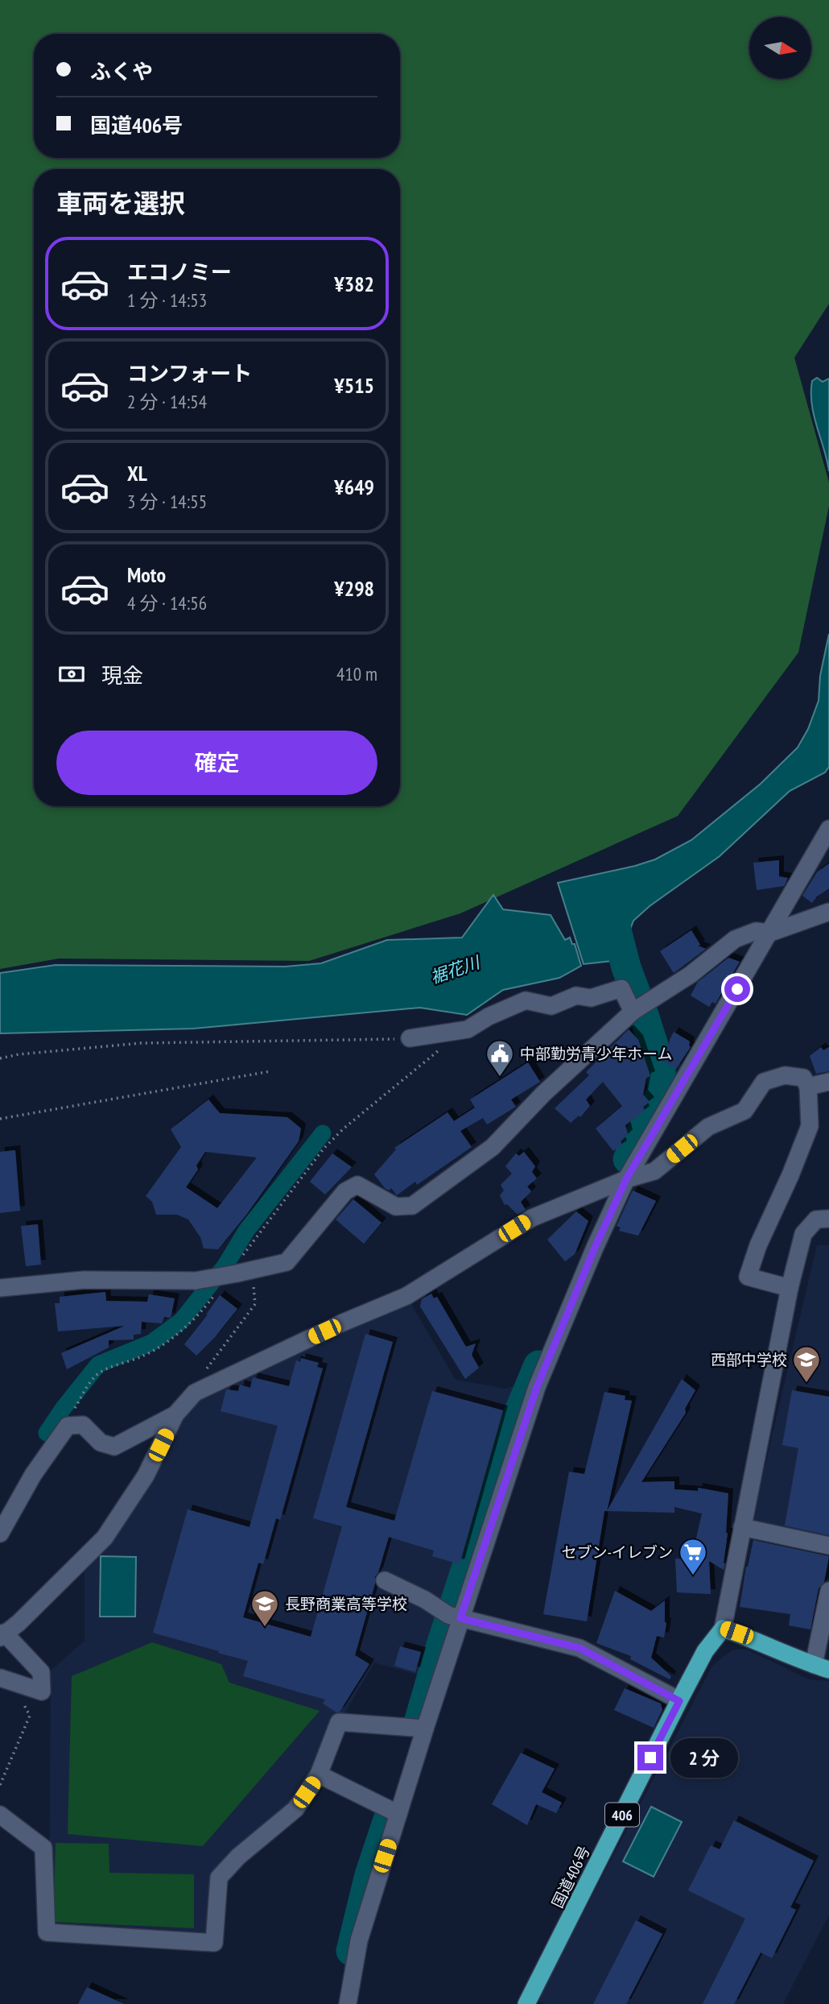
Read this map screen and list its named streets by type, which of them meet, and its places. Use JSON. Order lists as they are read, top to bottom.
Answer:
{
  "streets": {
    "highway": ["406", "国道406号"]
  },
  "water": ["裾花川"],
  "places": {
    "public building": ["中部勤労青少年ホーム"],
    "school or university": ["西部中学校", "長野商業高等学校"],
    "supermarket": ["セブン-イレブン"]
  },
  "north": "right",
  "page": {
    "banner": ["ふくや", "国道406号"],
    "heading": "車両を選択",
    "list": [
      {
        "name": "エコノミー",
        "note": "1 分 · 14:53",
        "value": "¥382"
      },
      {
        "name": "コンフォート",
        "note": "2 分 · 14:54",
        "value": "¥515"
      },
      {
        "name": "XL",
        "note": "3 分 · 14:55",
        "value": "¥649"
      },
      {
        "name": "Moto",
        "note": "4 分 · 14:56",
        "value": "¥298"
      }
    ],
    "pay": ["現金", "410 m"],
    "buttons": "確定",
    "bubble": "2 分"
  }
}
